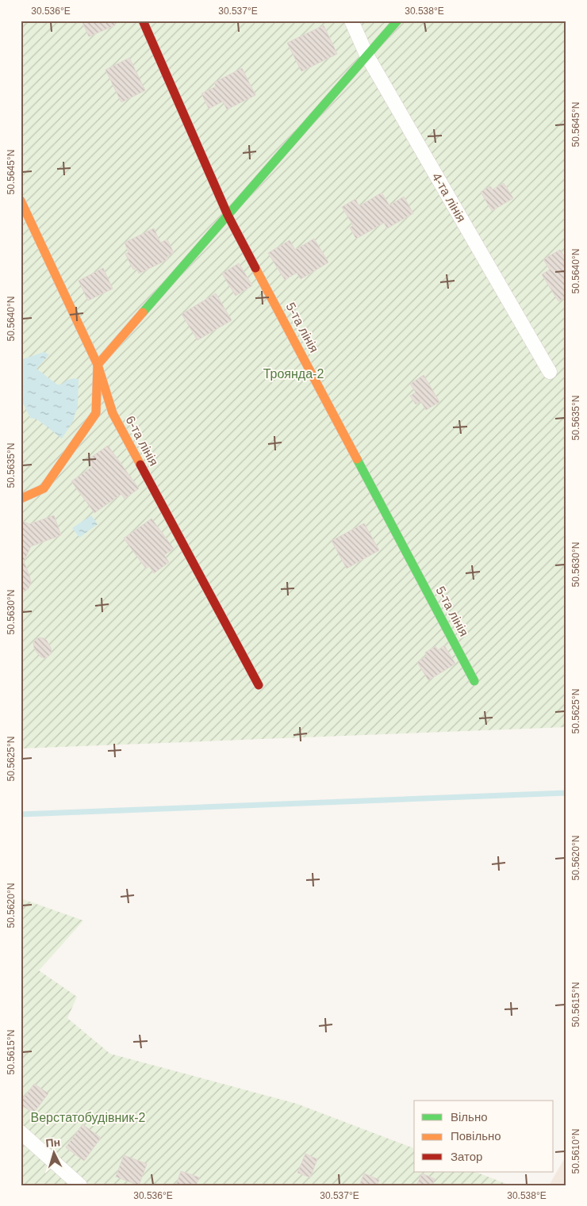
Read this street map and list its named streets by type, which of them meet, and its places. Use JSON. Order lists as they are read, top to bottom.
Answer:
{
  "streets": {
    "street": ["4-та лінія", "5-та лінія", "6-та лінія"]
  },
  "parks": ["Троянда-2", "Верстатобудівник-2"],
  "legend": ["Вільно", "Повільно", "Затор"],
  "north": "top",
  "coordinates": [
    "30.536°E",
    "30.537°E",
    "30.538°E",
    "50.5645°N",
    "50.5640°N",
    "50.5635°N",
    "50.5630°N",
    "50.5625°N",
    "50.5620°N",
    "50.5615°N",
    "50.5610°N"
  ]
}
